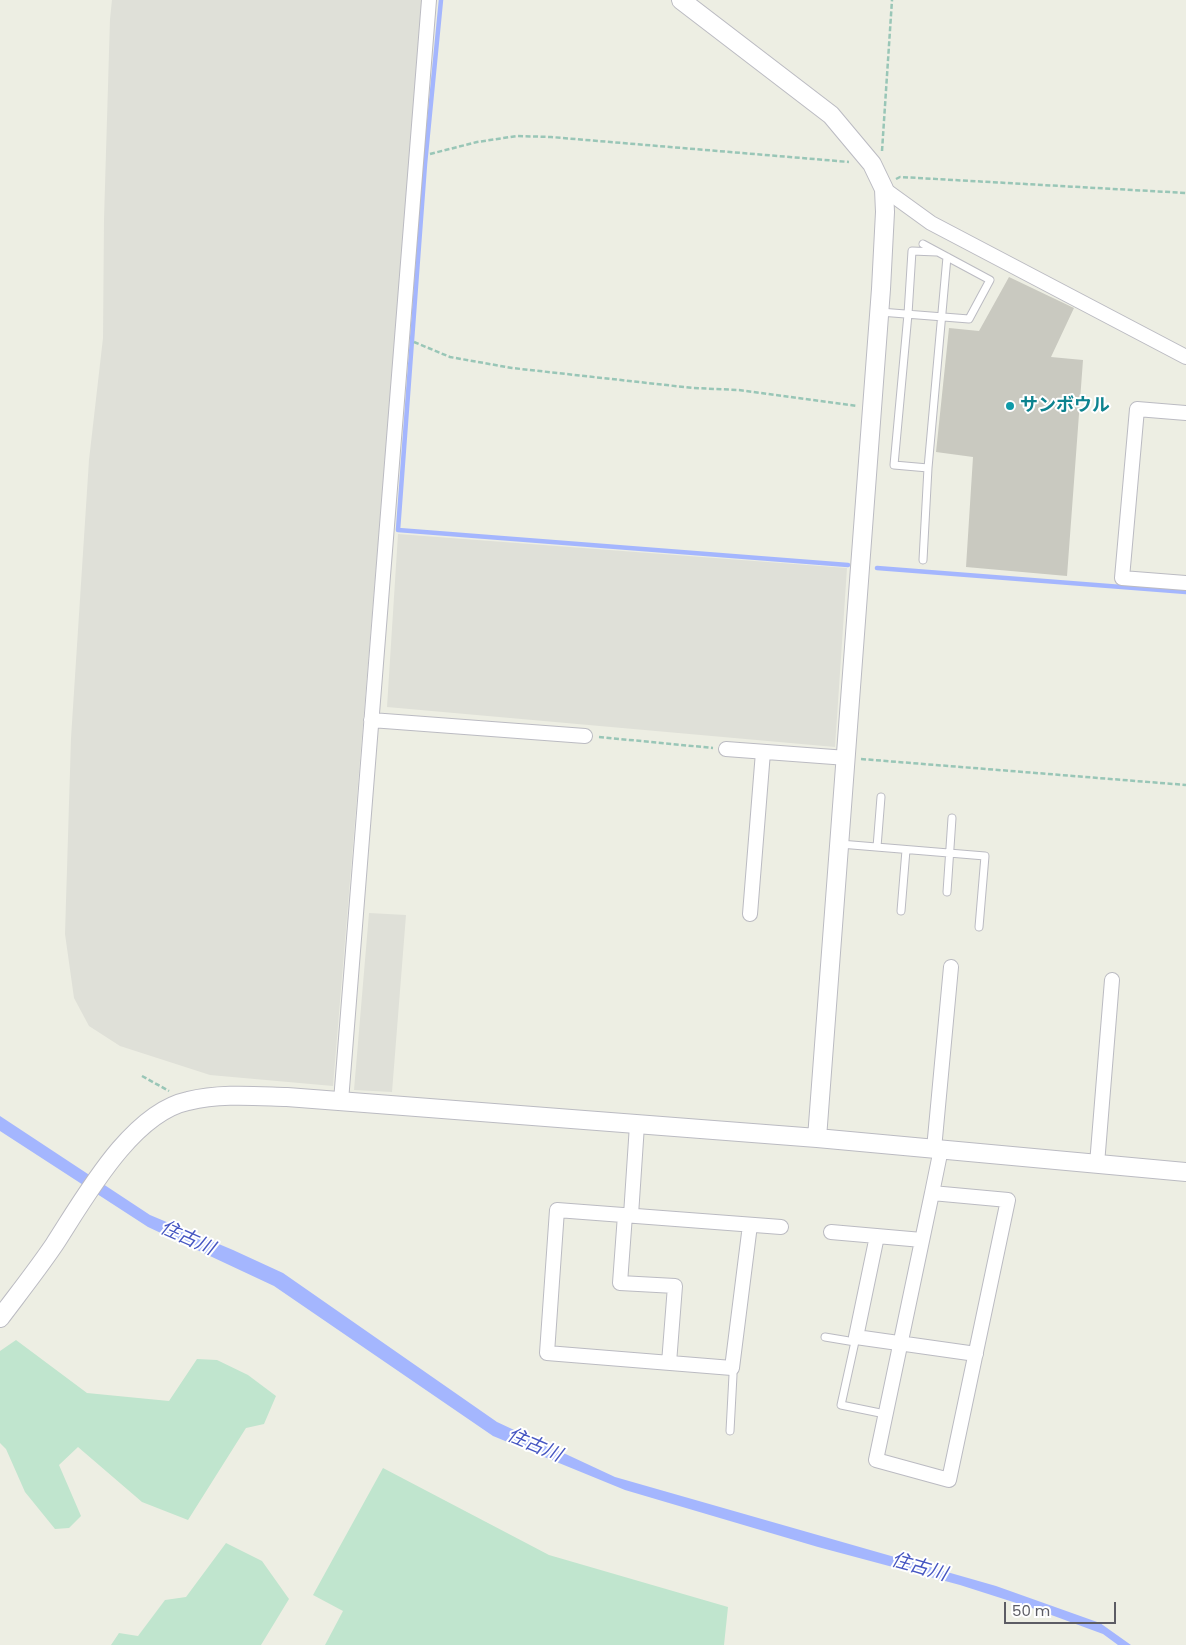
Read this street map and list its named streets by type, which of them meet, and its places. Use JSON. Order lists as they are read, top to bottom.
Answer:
{
  "water": ["住古川"],
  "places": ["サンボウル"],
  "scale_bar": "50 m"
}
